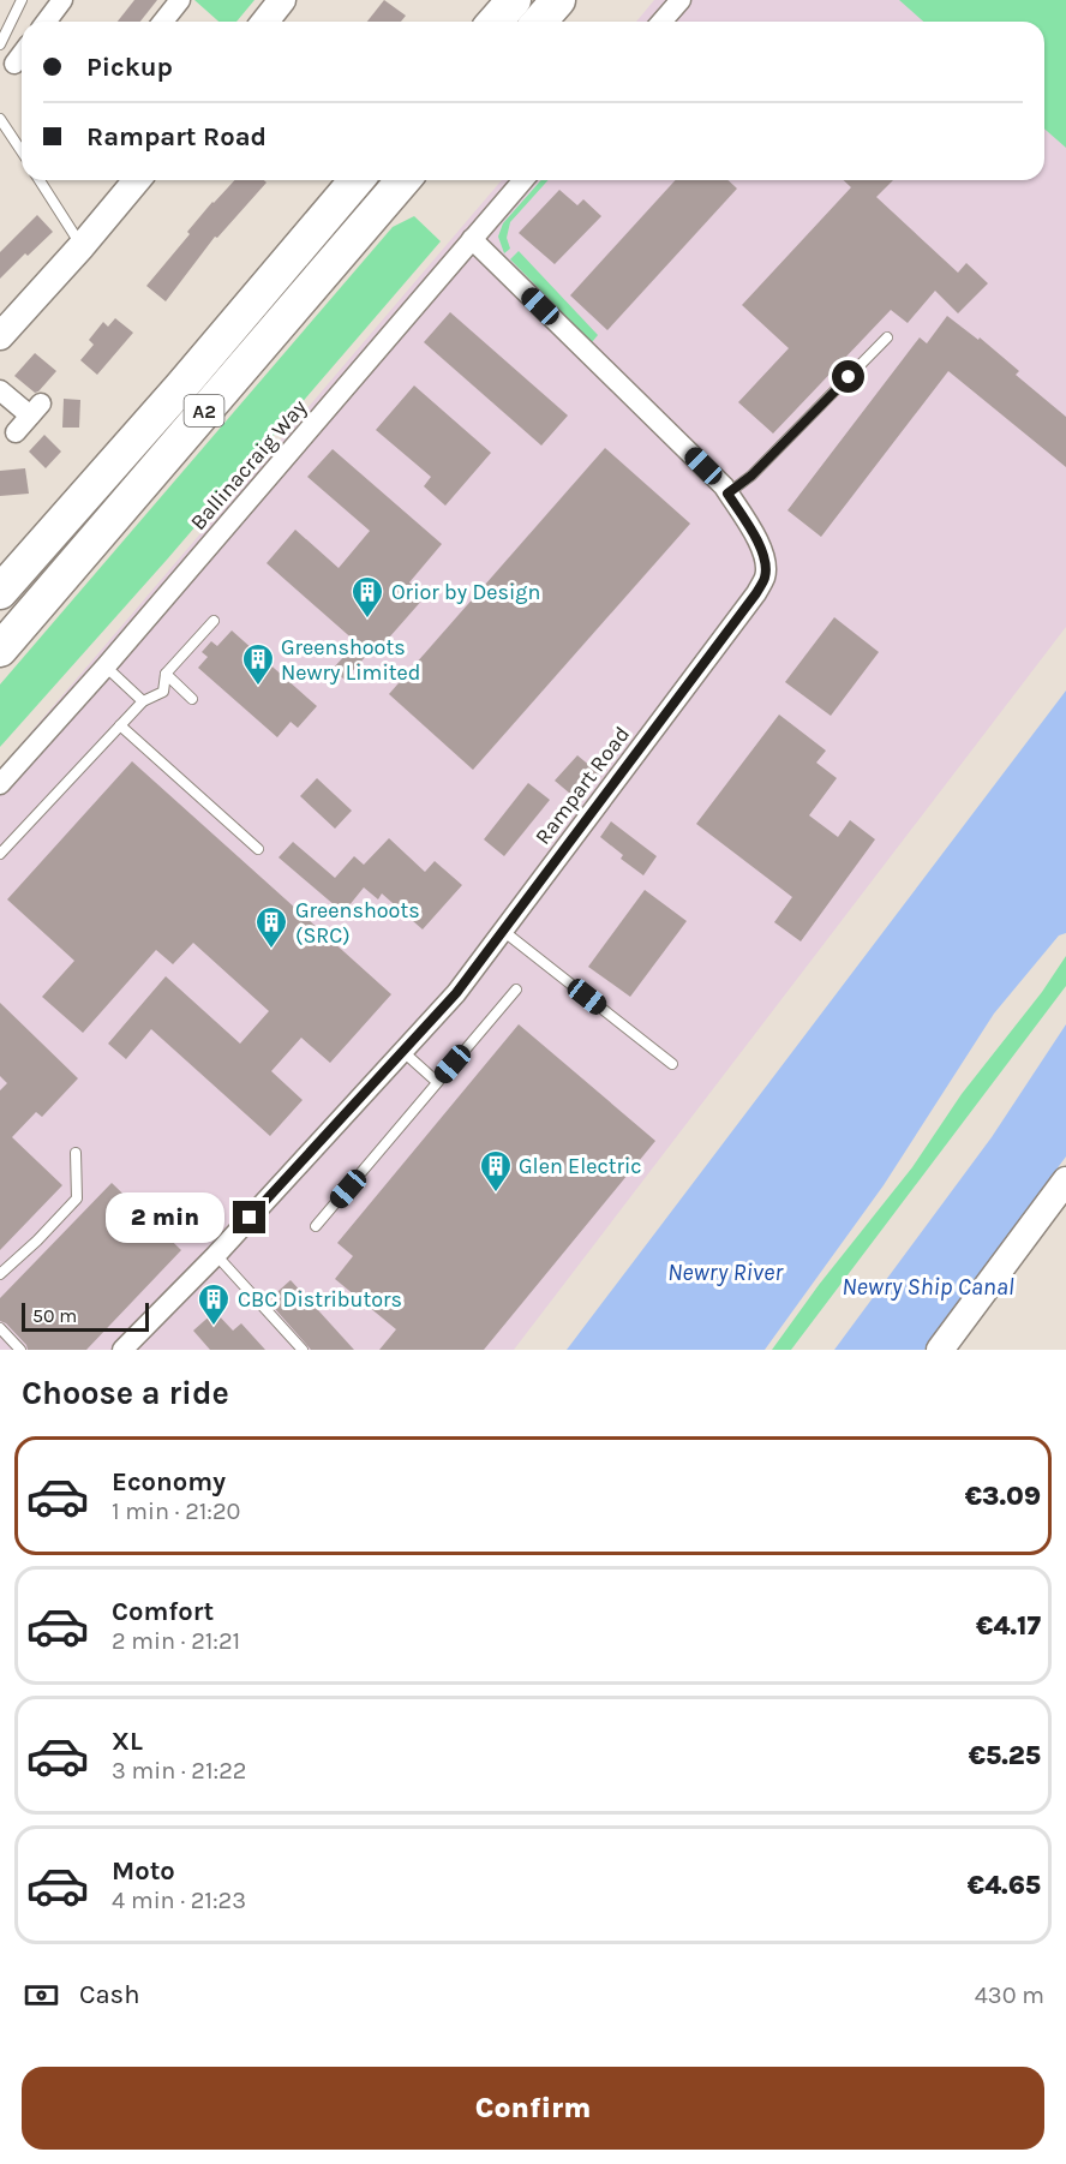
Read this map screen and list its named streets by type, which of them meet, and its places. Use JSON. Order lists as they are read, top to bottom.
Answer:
{
  "streets": {
    "highway": ["A2"],
    "street": ["Ballinacraig Way", "Rampart Road"]
  },
  "crossings": [
    ["Ballinacraig Way", "Rampart Road"]
  ],
  "water": ["Newry River", "Newry Ship Canal"],
  "places": {
    "building": [
      "Orior by Design",
      "Greenshoots Newry Limited",
      "Greenshoots (SRC)",
      "Glen Electric",
      "CBC Distributors"
    ]
  },
  "scale_bar": "50 m",
  "page": {
    "banner": ["Pickup", "Rampart Road"],
    "bubble": "2 min",
    "scale": "50 m",
    "heading": "Choose a ride",
    "list": [
      {
        "name": "Economy",
        "note": "1 min · 21:20",
        "value": "€3.09"
      },
      {
        "name": "Comfort",
        "note": "2 min · 21:21",
        "value": "€4.17"
      },
      {
        "name": "XL",
        "note": "3 min · 21:22",
        "value": "€5.25"
      },
      {
        "name": "Moto",
        "note": "4 min · 21:23",
        "value": "€4.65"
      }
    ],
    "pay": ["Cash", "430 m"],
    "buttons": "Confirm"
  }
}
